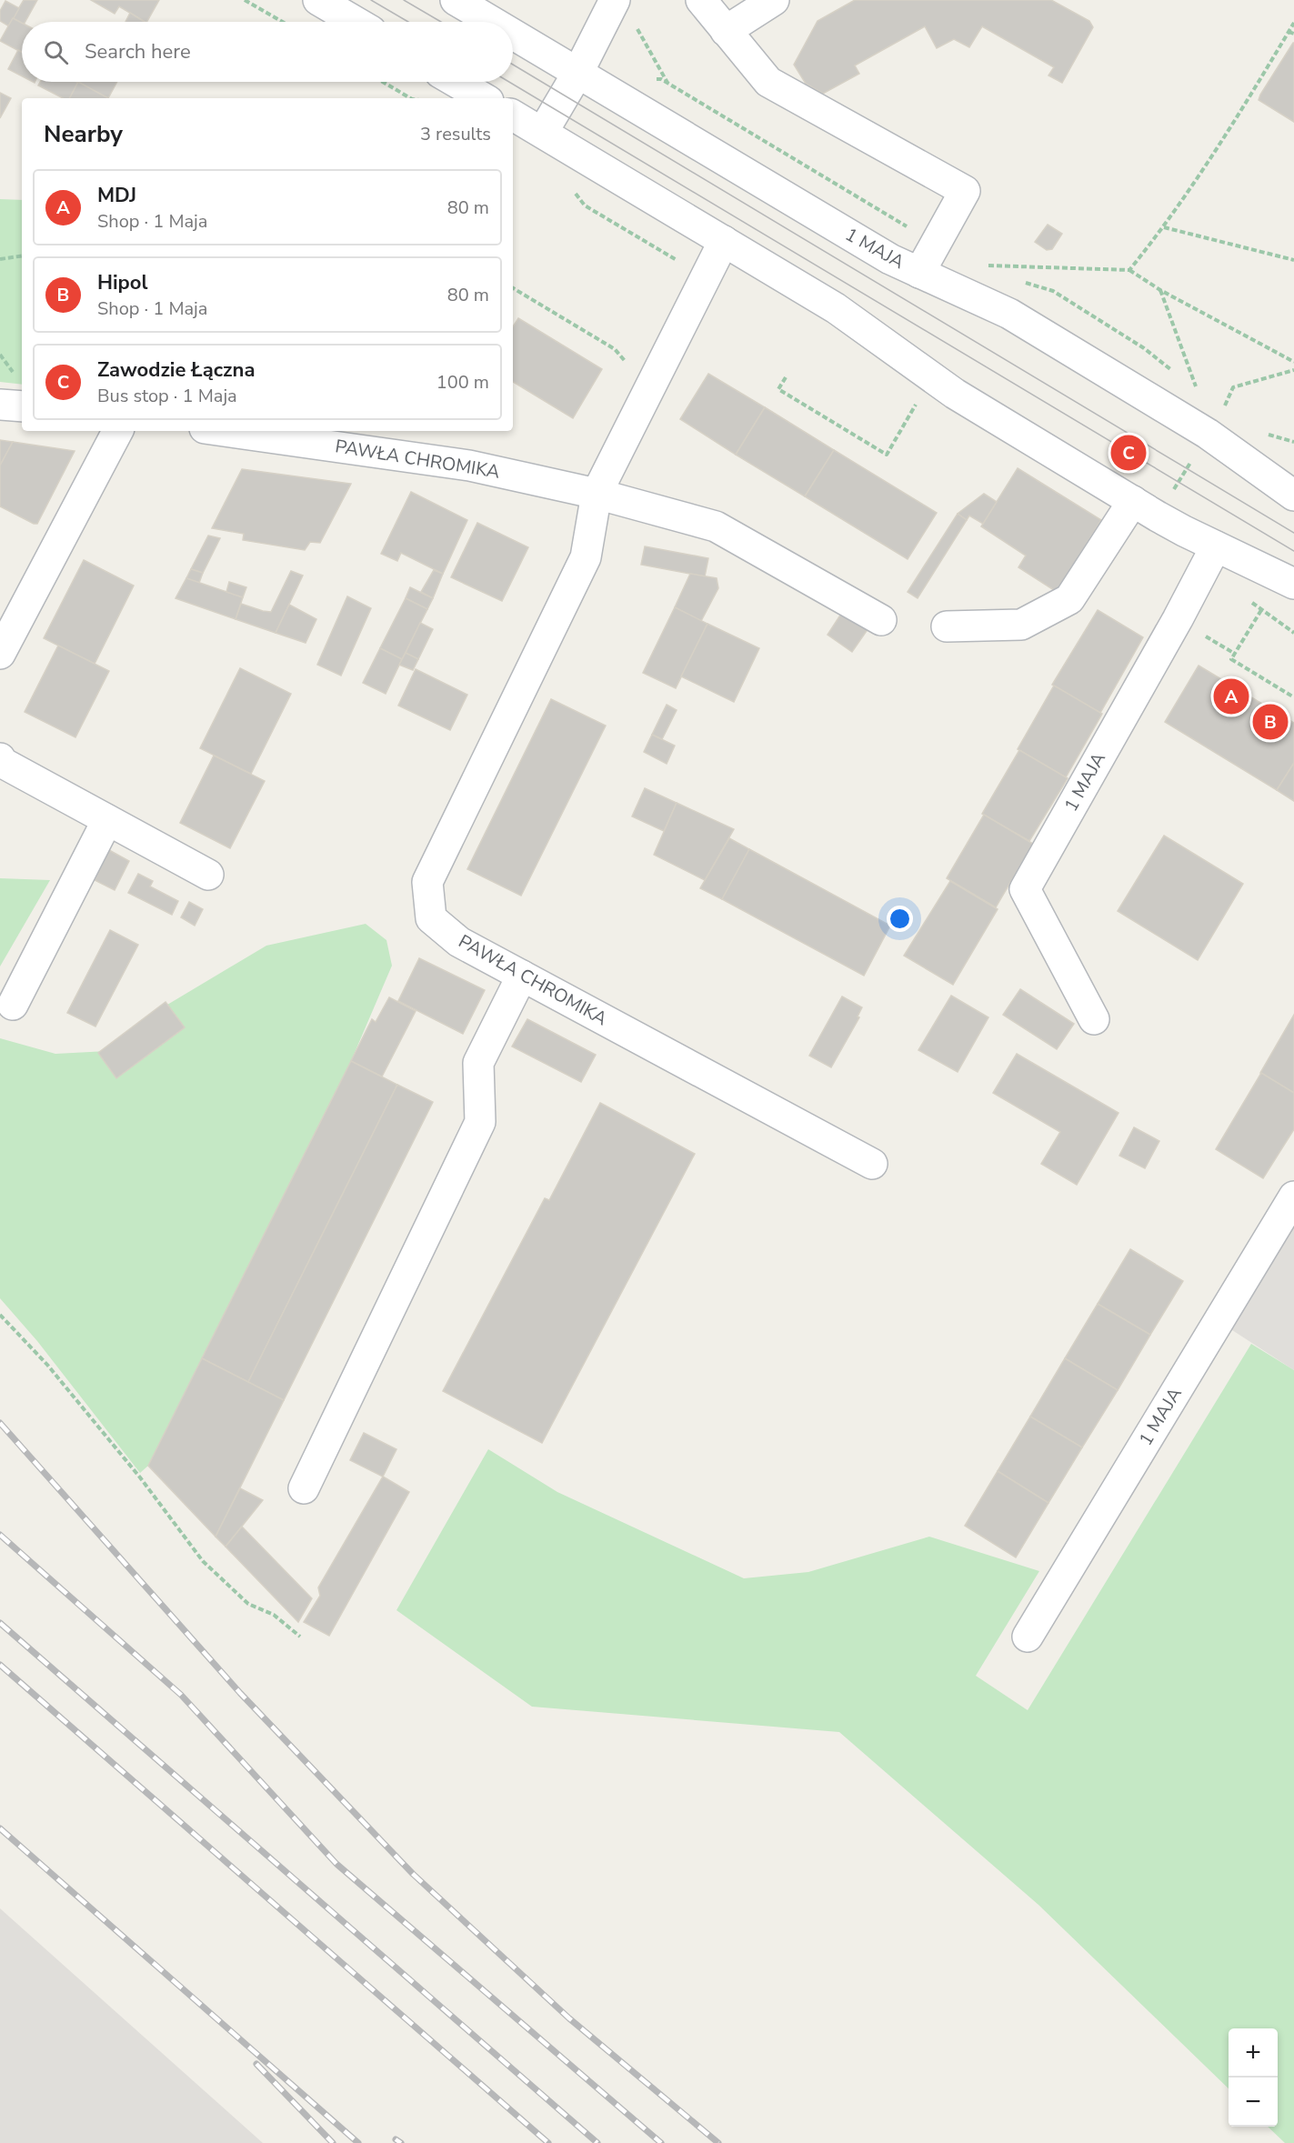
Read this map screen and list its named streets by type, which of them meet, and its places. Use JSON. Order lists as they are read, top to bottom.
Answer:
{
  "streets": {
    "street": ["1 MAJA", "PAWŁA CHROMIKA"]
  },
  "page": {
    "search": "Search here",
    "heading": ["Nearby", "3 results"],
    "list": [
      {
        "mark": "A",
        "name": "MDJ",
        "note": "Shop · 1 Maja",
        "value": "80 m"
      },
      {
        "mark": "B",
        "name": "Hipol",
        "note": "Shop · 1 Maja",
        "value": "80 m"
      },
      {
        "mark": "C",
        "name": "Zawodzie Łączna",
        "note": "Bus stop · 1 Maja",
        "value": "100 m"
      }
    ],
    "pins": ["C", "A", "B"],
    "map_buttons": ["+", "−"]
  }
}
